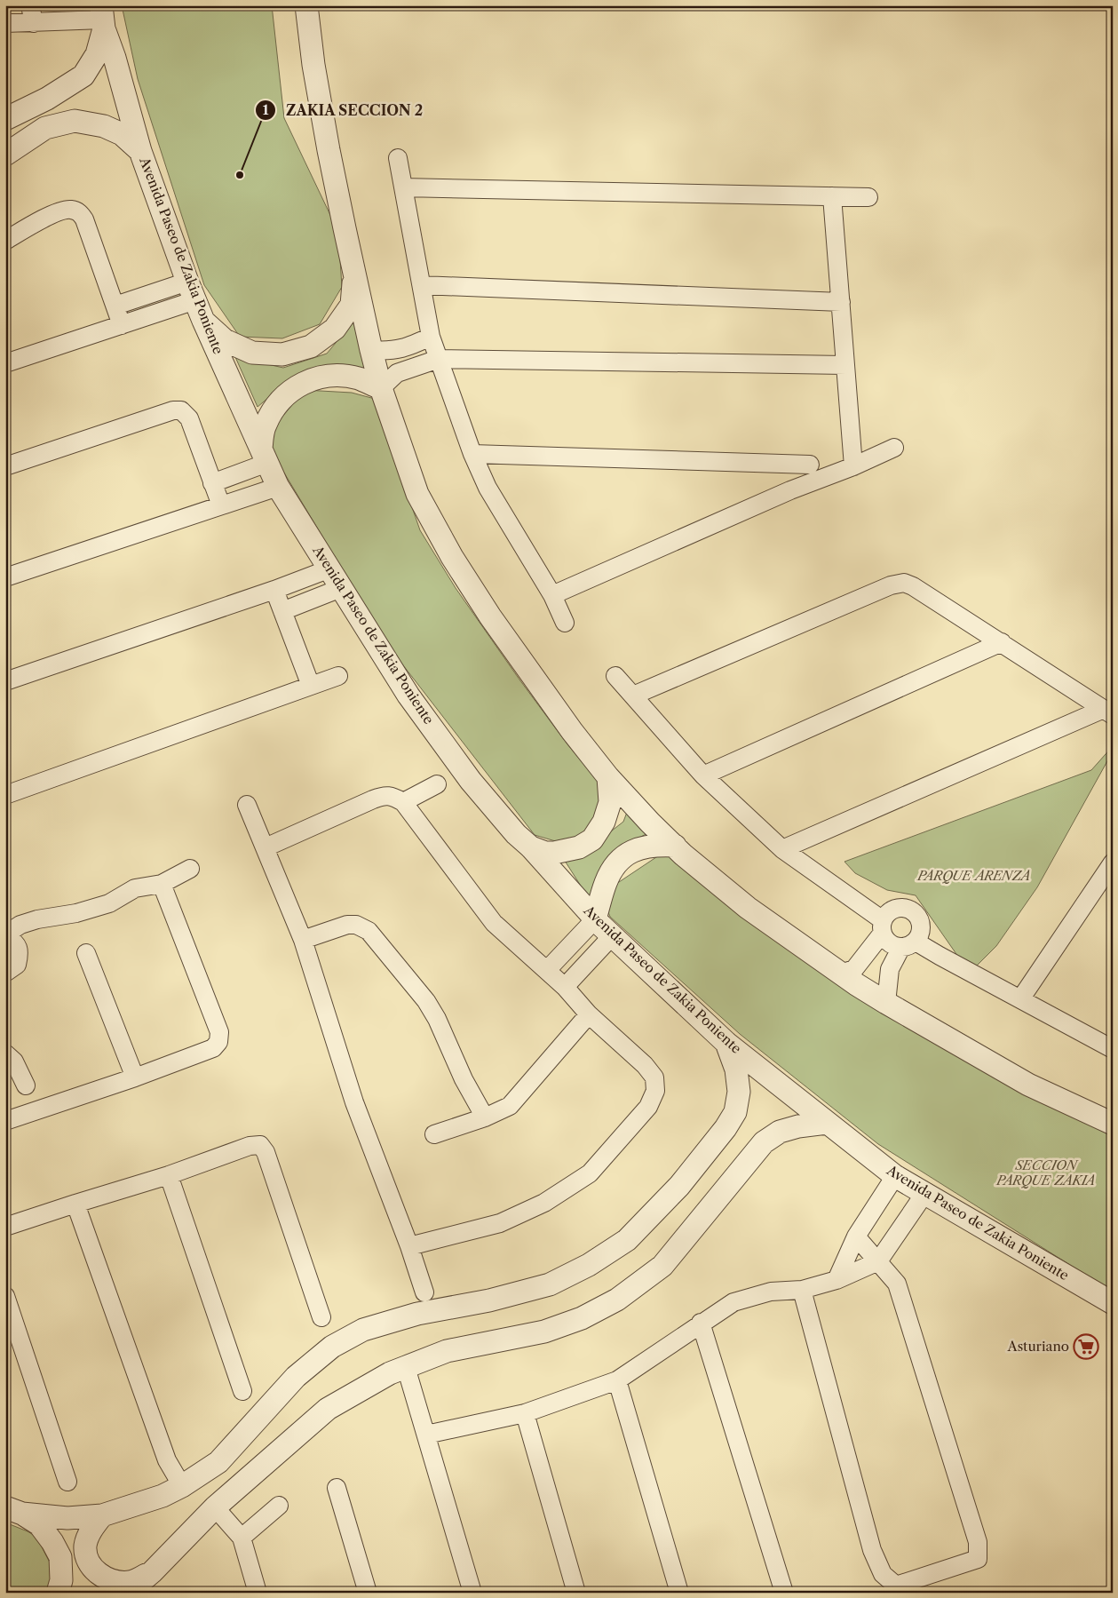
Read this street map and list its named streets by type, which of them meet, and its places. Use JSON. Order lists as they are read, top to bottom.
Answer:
{
  "streets": {
    "street": ["Avenida Paseo de Zakia Poniente"]
  },
  "parks": ["PARQUE ARENZA", "SECCION PARQUE ZAKIA"],
  "places": {
    "other": ["ZAKIA SECCION 2"],
    "supermarket": ["Asturiano"]
  }
}
